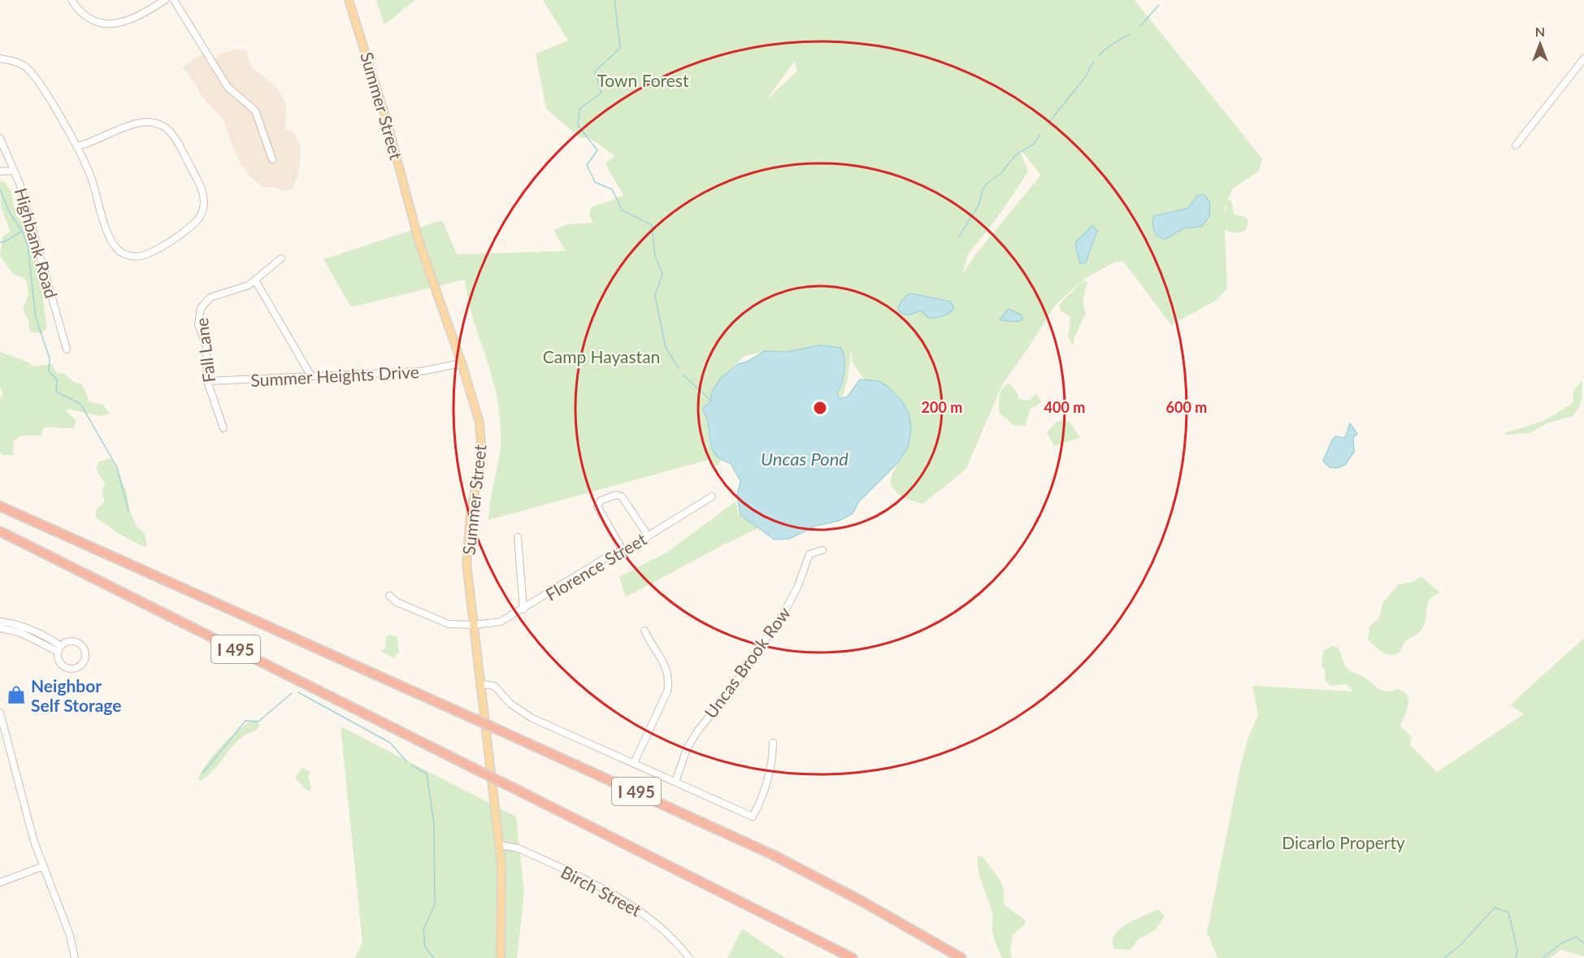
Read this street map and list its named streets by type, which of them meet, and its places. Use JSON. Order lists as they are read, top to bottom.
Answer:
{
  "streets": {
    "highway": ["I 495"],
    "main road": ["Summer Street"],
    "street": [
      "Highbank Road",
      "Fall Lane",
      "Summer Heights Drive",
      "Florence Street",
      "Uncas Brook Row",
      "Birch Street"
    ]
  },
  "crossings": [
    ["Summer Street", "Summer Heights Drive"],
    ["Summer Street", "Florence Street"],
    ["Summer Street", "Birch Street"],
    ["Fall Lane", "Summer Heights Drive"]
  ],
  "water": ["Uncas Pond"],
  "parks": ["Town Forest", "Camp Hayastan", "Dicarlo Property"],
  "places": {
    "shop": ["Neighbor Self Storage"]
  },
  "north": "top",
  "rings": ["200 m", "400 m", "600 m"]
}
